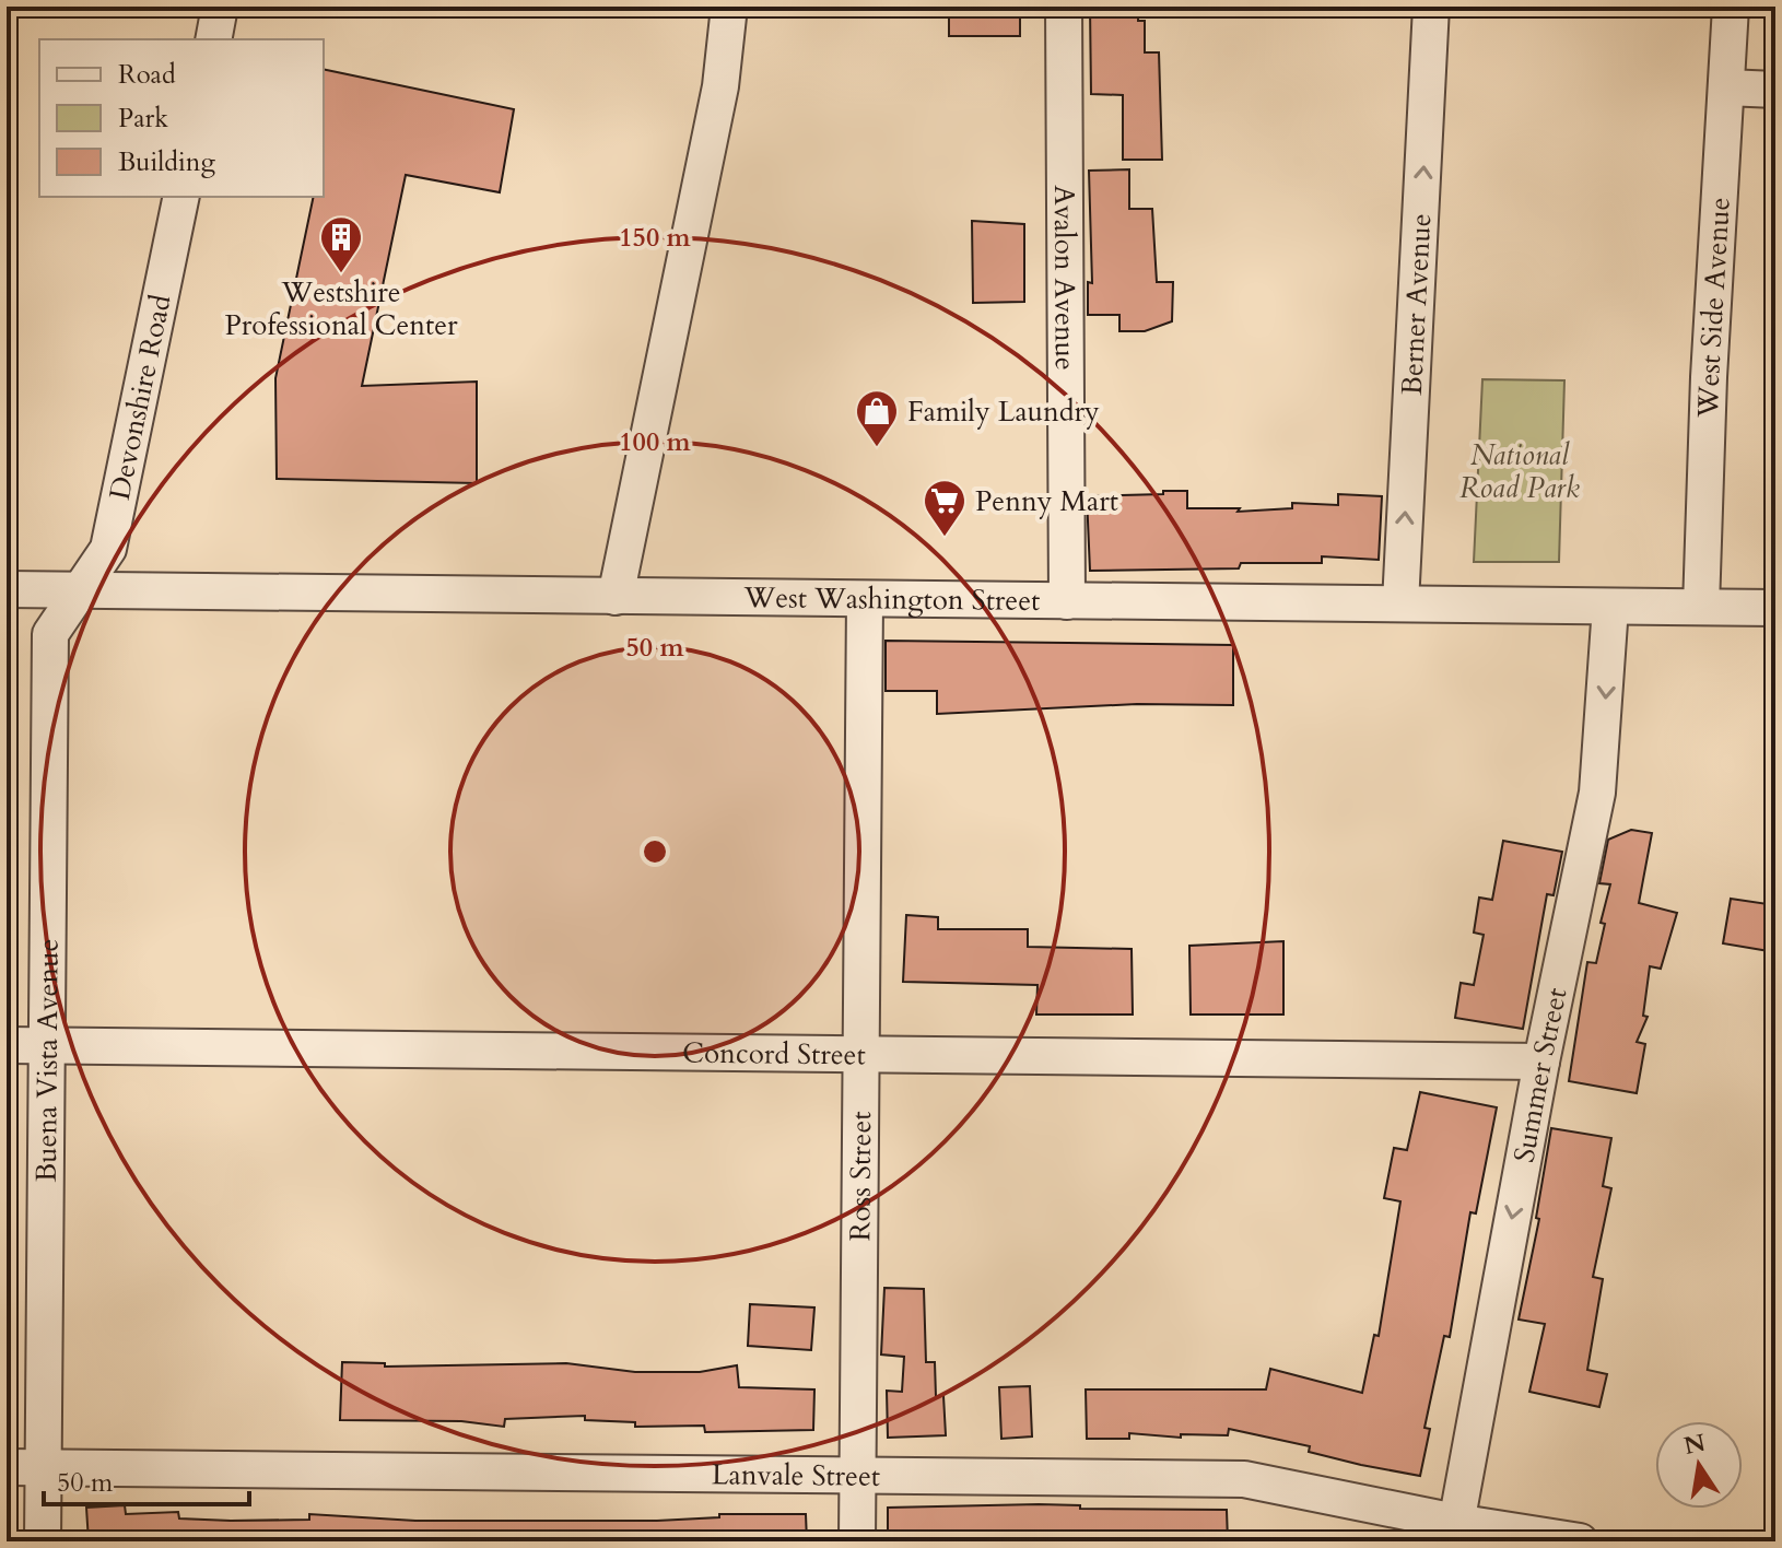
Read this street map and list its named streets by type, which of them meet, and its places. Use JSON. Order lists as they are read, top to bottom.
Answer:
{
  "streets": {
    "street": [
      "Avalon Avenue",
      "Berner Avenue",
      "West Side Avenue",
      "Devonshire Road",
      "West Washington Street",
      "Concord Street",
      "Buena Vista Avenue",
      "Summer Street",
      "Ross Street",
      "Lanvale Street"
    ]
  },
  "crossings": [
    ["Avalon Avenue", "West Washington Street"],
    ["Berner Avenue", "West Washington Street"],
    ["West Side Avenue", "West Washington Street"],
    ["Devonshire Road", "West Washington Street"],
    ["Devonshire Road", "Buena Vista Avenue"],
    ["West Washington Street", "Buena Vista Avenue"],
    ["West Washington Street", "Summer Street"],
    ["West Washington Street", "Ross Street"],
    ["Concord Street", "Buena Vista Avenue"],
    ["Concord Street", "Summer Street"],
    ["Concord Street", "Ross Street"],
    ["Buena Vista Avenue", "Lanvale Street"],
    ["Summer Street", "Lanvale Street"],
    ["Ross Street", "Lanvale Street"]
  ],
  "one_way": ["Berner Avenue", "Summer Street"],
  "parks": ["National Road Park"],
  "places": {
    "building": ["Westshire Professional Center"],
    "shop": ["Family Laundry"],
    "supermarket": ["Penny Mart"]
  },
  "legend": ["Road", "Park", "Building"],
  "scale_bar": "50 m",
  "north": "top",
  "rings": ["150 m", "100 m", "50 m"]
}
